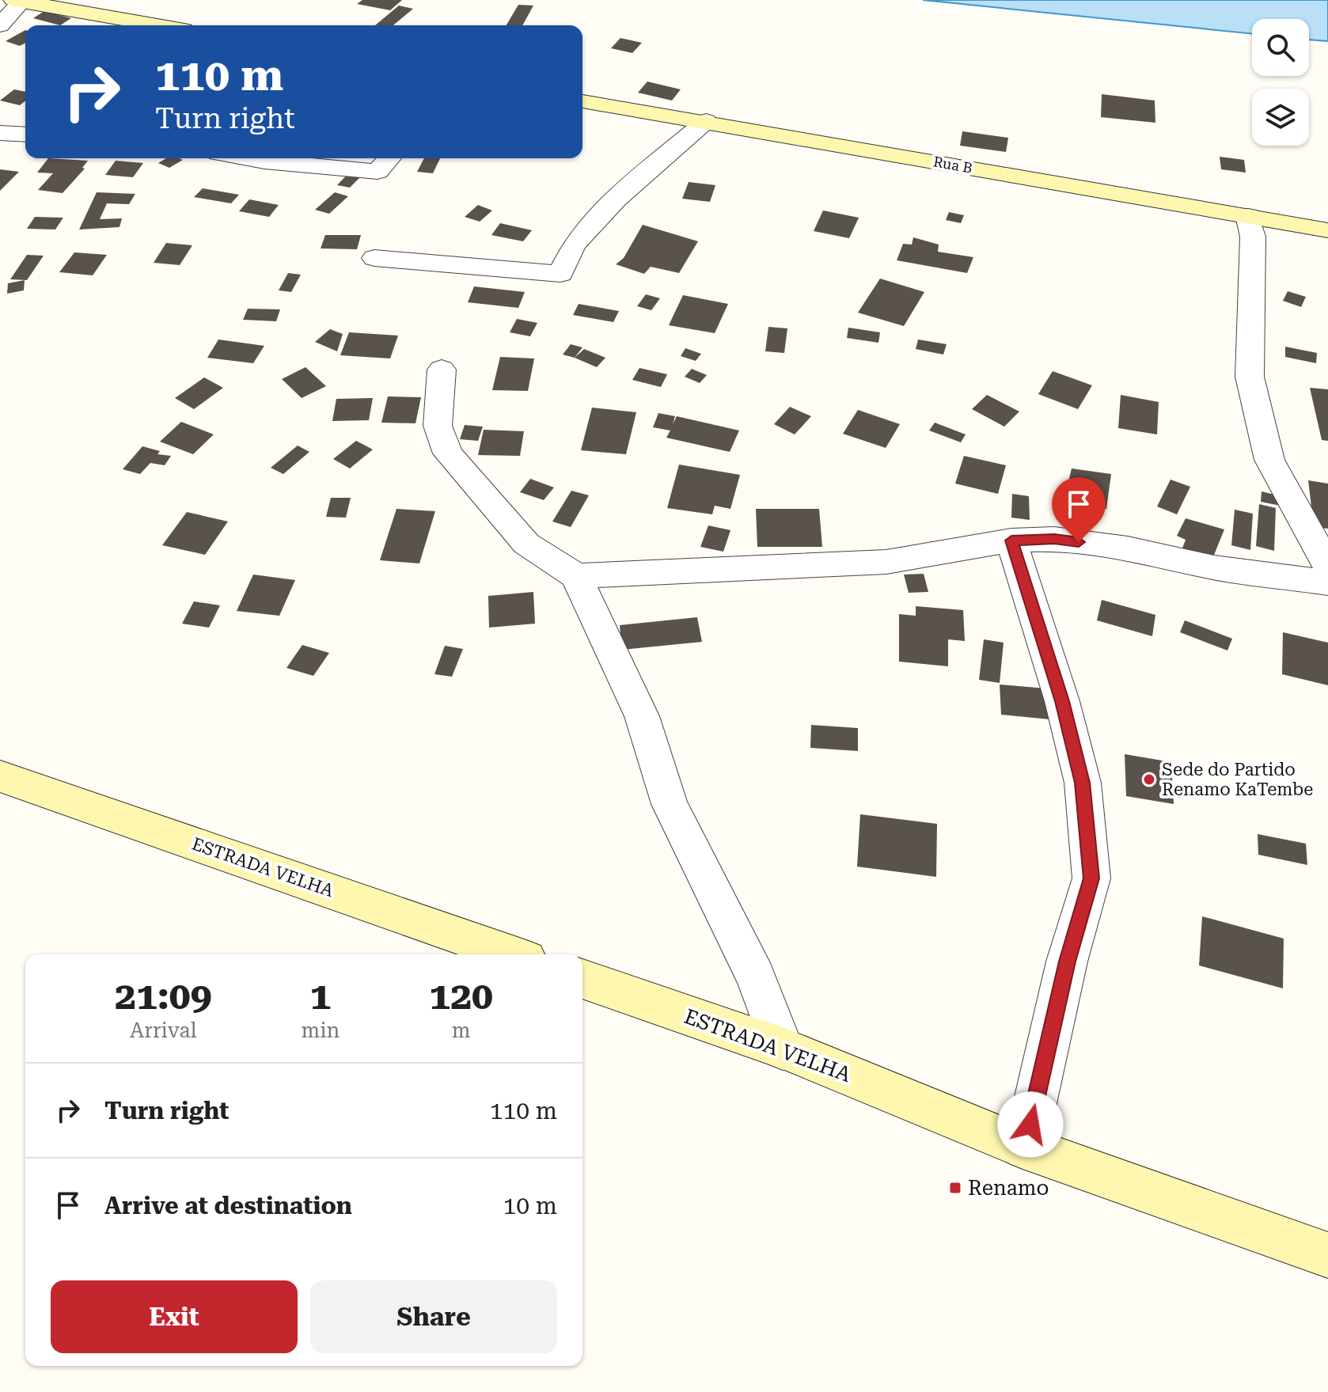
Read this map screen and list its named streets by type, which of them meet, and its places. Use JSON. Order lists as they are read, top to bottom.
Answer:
{
  "streets": {
    "main road": ["Rua B", "ESTRADA VELHA"]
  },
  "places": {
    "other": ["Sede do Partido Renamo KaTembe"],
    "transit": ["Renamo"]
  },
  "page": {
    "turn": ["110 m", "Turn right"],
    "eta": [
      "21:09",
      "Arrival",
      "1",
      "min",
      "120",
      "m"
    ],
    "list": [
      {
        "name": "Turn right",
        "value": "110 m"
      },
      {
        "name": "Arrive at destination",
        "value": "10 m"
      }
    ],
    "buttons": ["Exit", "Share"]
  }
}
